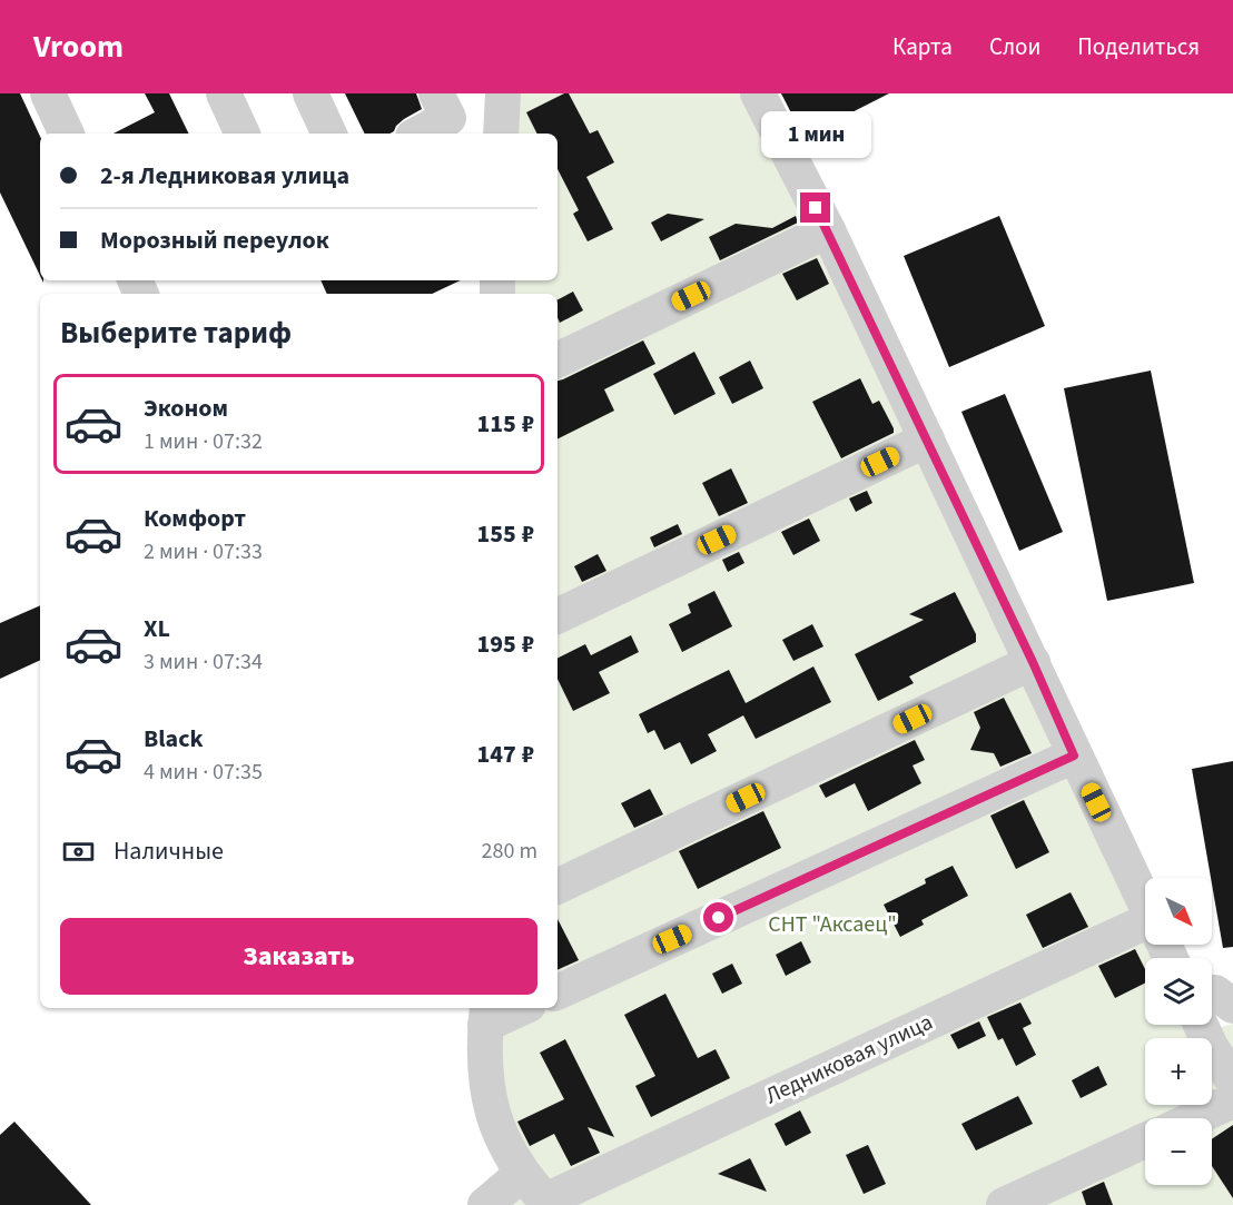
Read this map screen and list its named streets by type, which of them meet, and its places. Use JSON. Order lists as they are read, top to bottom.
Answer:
{
  "streets": {
    "street": ["Ледниковая улица"]
  },
  "parks": ["СНТ \"Аксаец\""],
  "north": "bottom right",
  "page": {
    "header": "Vroom",
    "nav": ["Карта", "Слои", "Поделиться"],
    "bubble": "1 мин",
    "banner": ["2-я Ледниковая улица", "Морозный переулок"],
    "heading": "Выберите тариф",
    "list": [
      {
        "name": "Эконом",
        "note": "1 мин · 07:32",
        "value": "115 ₽"
      },
      {
        "name": "Комфорт",
        "note": "2 мин · 07:33",
        "value": "155 ₽"
      },
      {
        "name": "XL",
        "note": "3 мин · 07:34",
        "value": "195 ₽"
      },
      {
        "name": "Black",
        "note": "4 мин · 07:35",
        "value": "147 ₽"
      }
    ],
    "pay": ["Наличные", "280 m"],
    "map_buttons": ["+", "−"],
    "buttons": "Заказать"
  }
}
